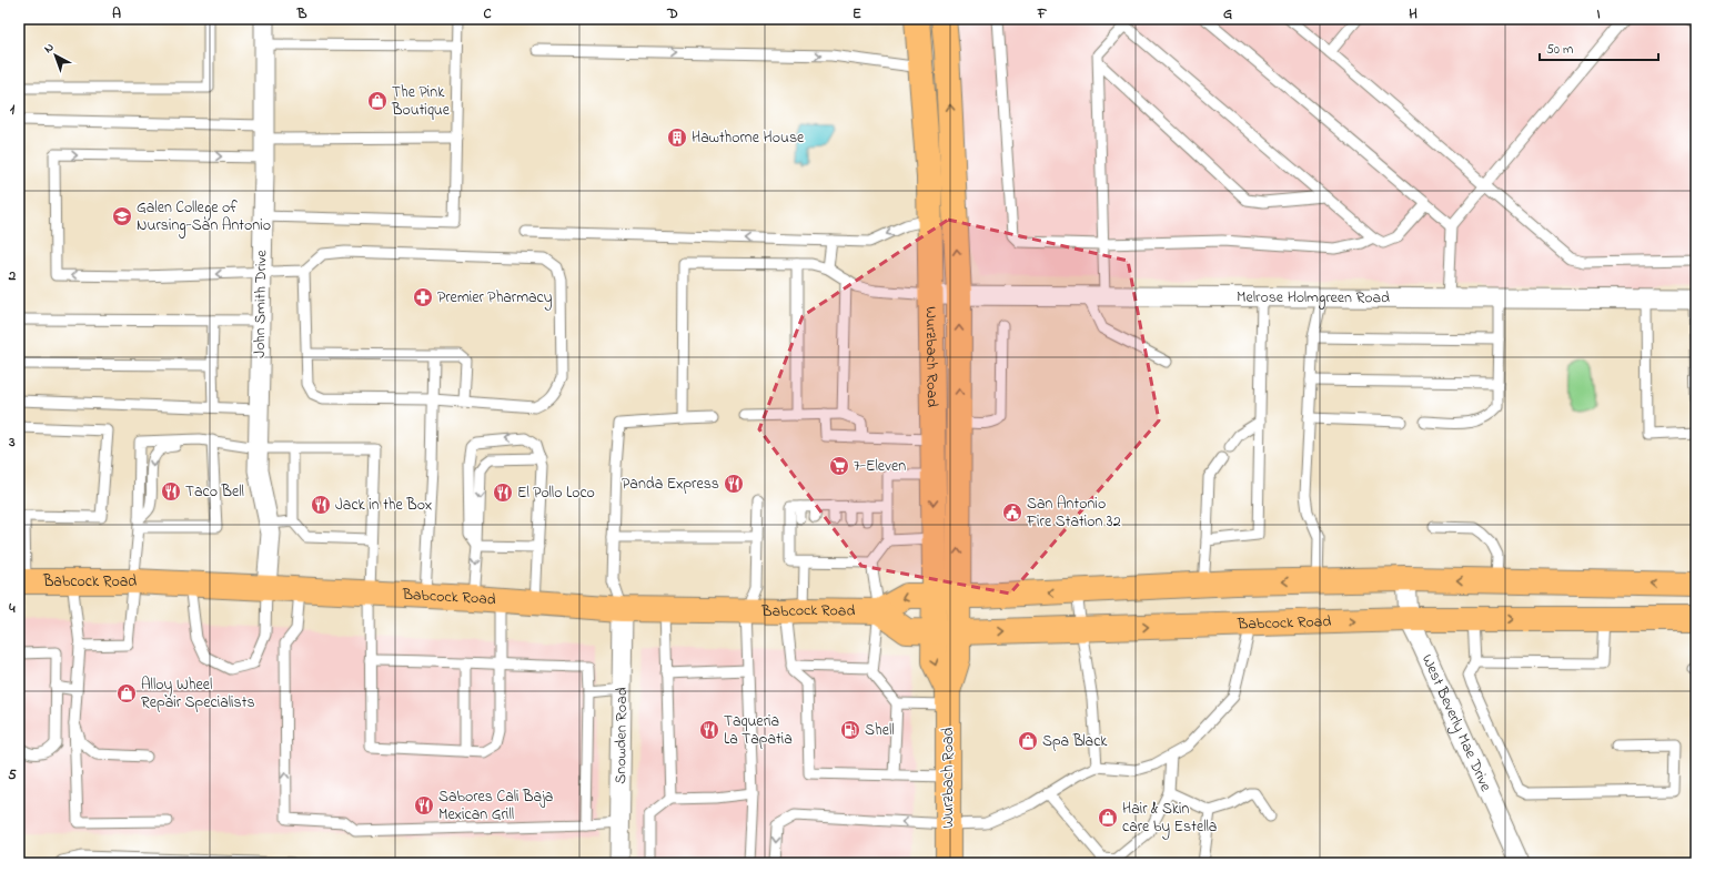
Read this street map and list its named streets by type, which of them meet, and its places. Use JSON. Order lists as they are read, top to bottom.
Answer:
{
  "streets": {
    "main road": ["Wurzbach Road", "Babcock Road"],
    "street": [
      "Melrose Holmgreen Road",
      "John Smith Drive",
      "West Beverly Mae Drive",
      "Snowden Road"
    ]
  },
  "crossings": [
    ["Melrose Holmgreen Road", "Wurzbach Road"],
    ["John Smith Drive", "Babcock Road"],
    ["Wurzbach Road", "Babcock Road"],
    ["Babcock Road", "West Beverly Mae Drive"],
    ["Babcock Road", "Snowden Road"]
  ],
  "places": {
    "shop": [
      "The Pink Boutique",
      "Alloy Wheel Repair Specialists",
      "Spa Black",
      "Hair & Skin care by Estella"
    ],
    "building": ["Hawthorne House"],
    "school or university": ["Galen College of Nursing-San Antonio"],
    "pharmacy": ["Premier Pharmacy"],
    "supermarket": ["7-Eleven"],
    "restaurant": [
      "Panda Express",
      "Taco Bell",
      "El Pollo Loco",
      "Jack in the Box",
      "Taqueria La Tapatia",
      "Sabores Cali Baja Mexican Grill"
    ],
    "public building": ["San Antonio Fire Station 32"],
    "fuel station": ["Shell"]
  },
  "scale_bar": "50 m",
  "north": "top left",
  "grid": {
    "columns": [
      "A",
      "B",
      "C",
      "D",
      "E",
      "F",
      "G",
      "H",
      "I"
    ],
    "rows": [
      "1",
      "2",
      "3",
      "4",
      "5"
    ]
  }
}
